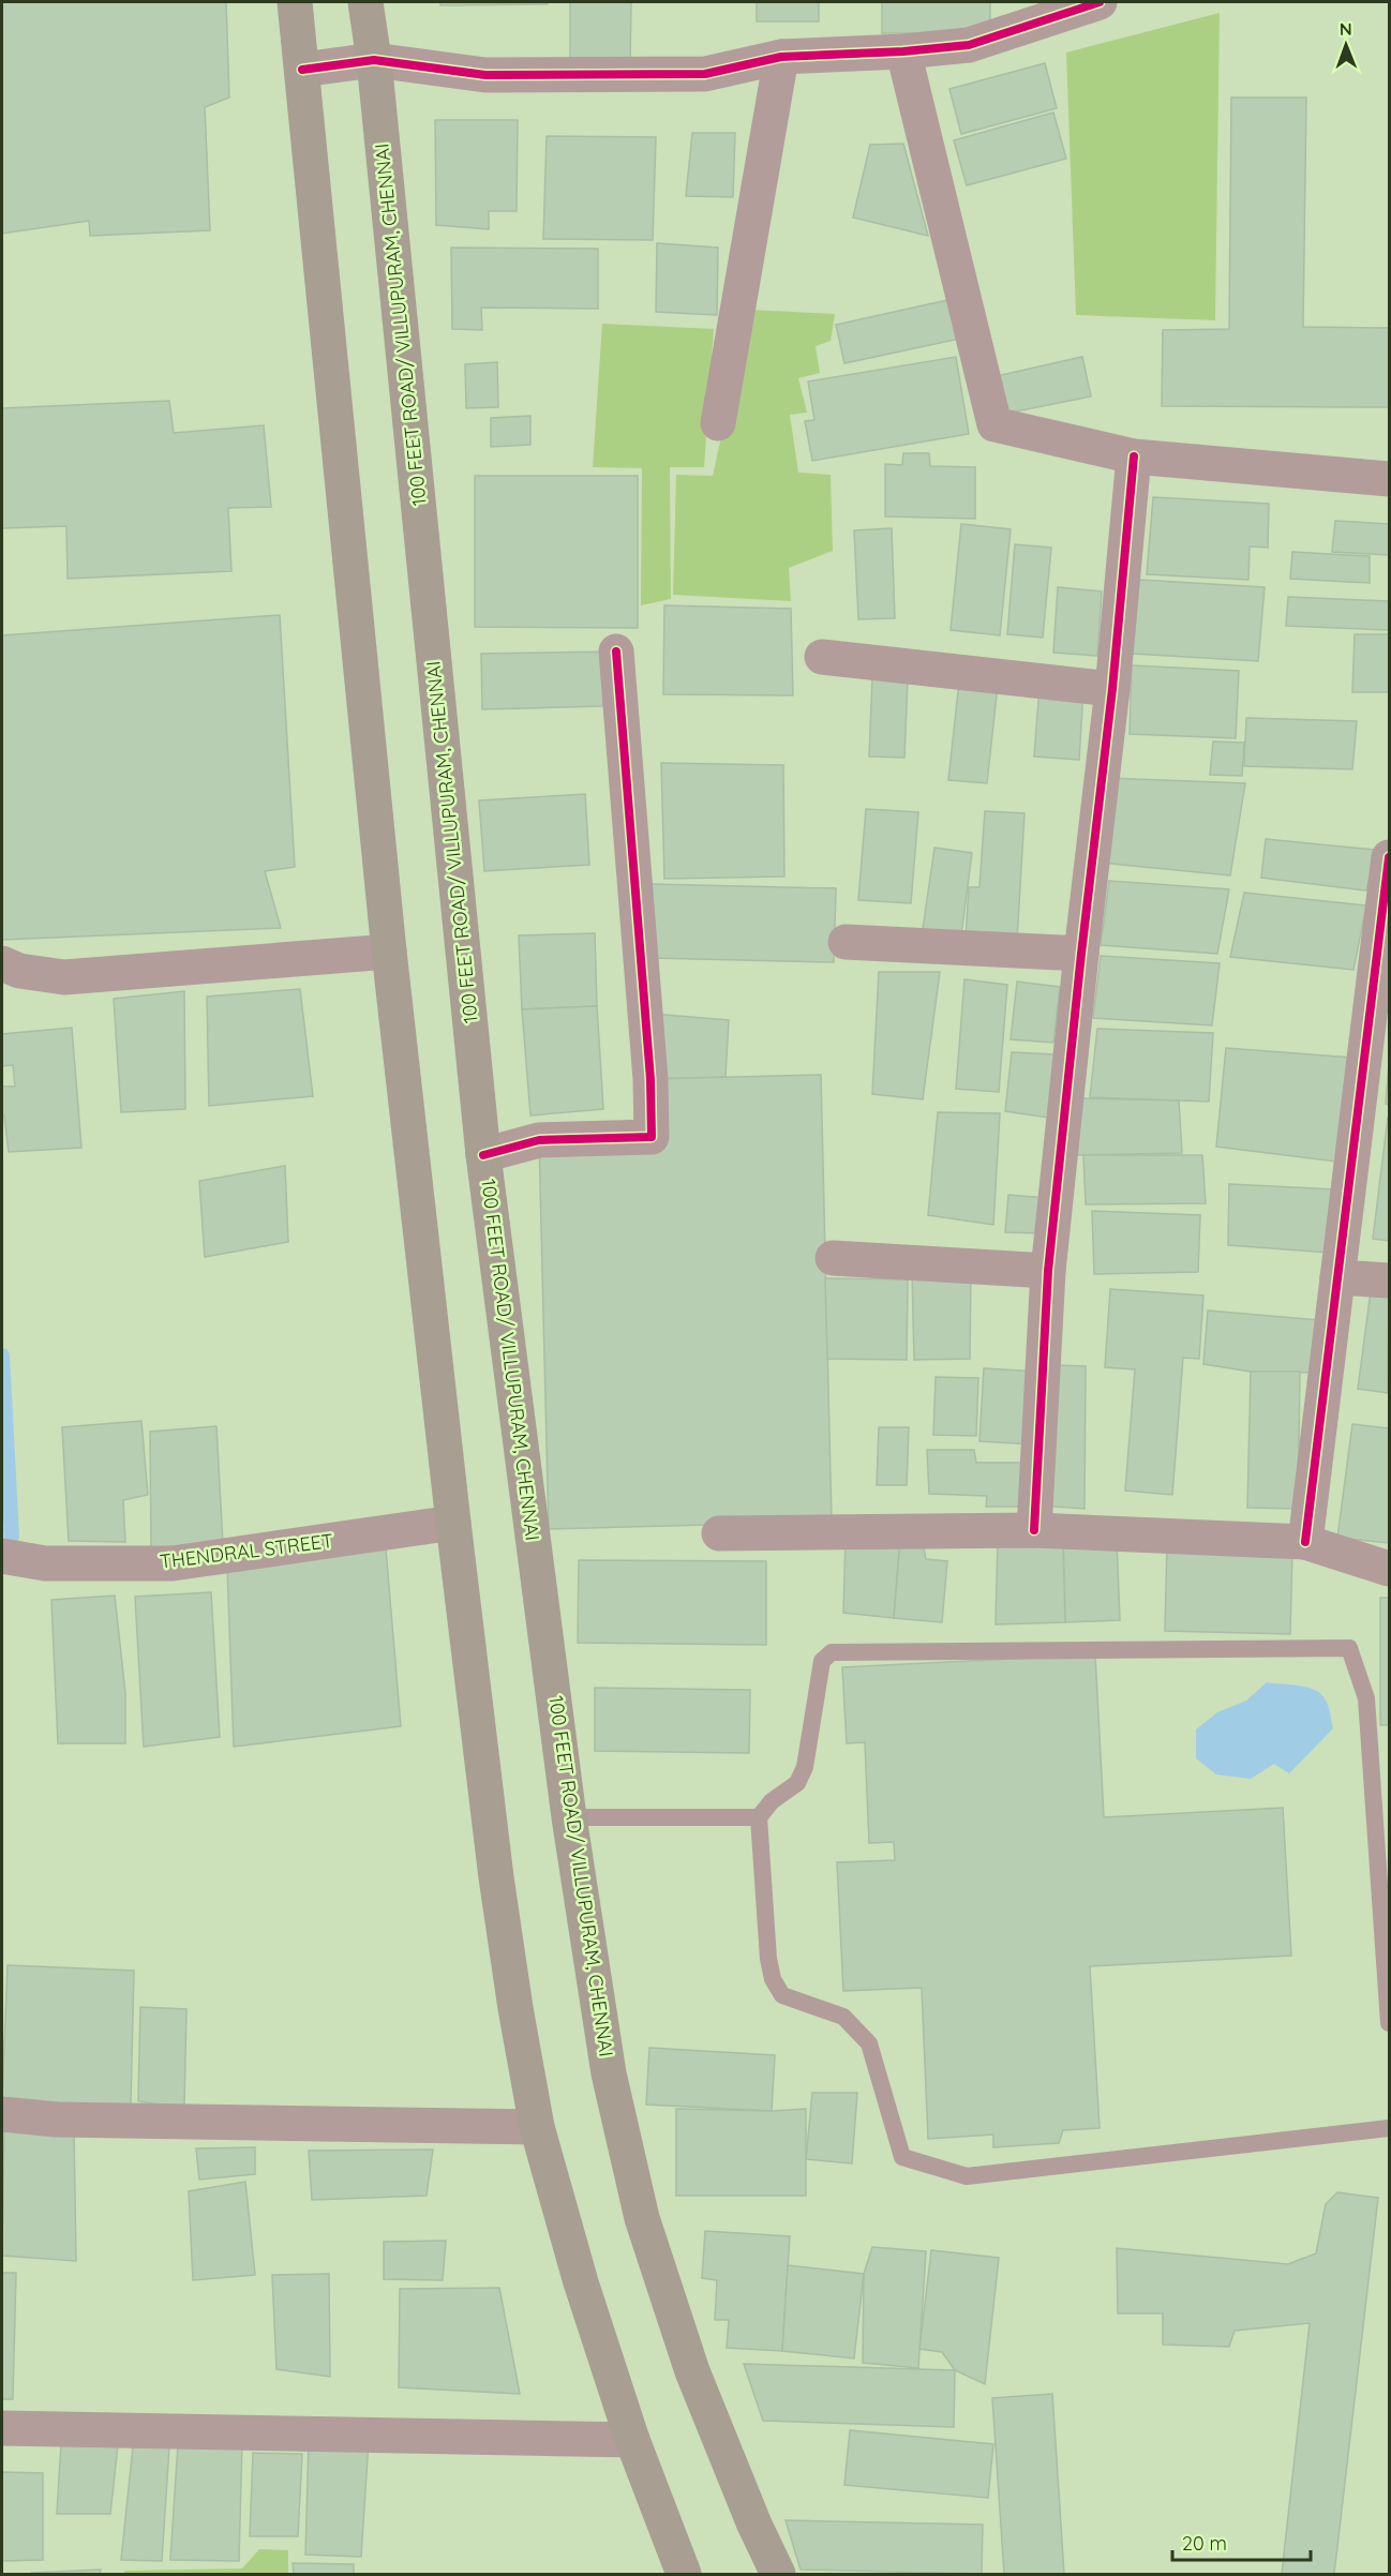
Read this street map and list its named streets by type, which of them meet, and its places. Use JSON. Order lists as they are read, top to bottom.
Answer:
{
  "streets": {
    "highway": ["100 FEET ROAD/ VILLUPURAM, CHENNAI"],
    "street": ["THENDRAL STREET"]
  },
  "scale_bar": "20 m",
  "north": "top"
}
